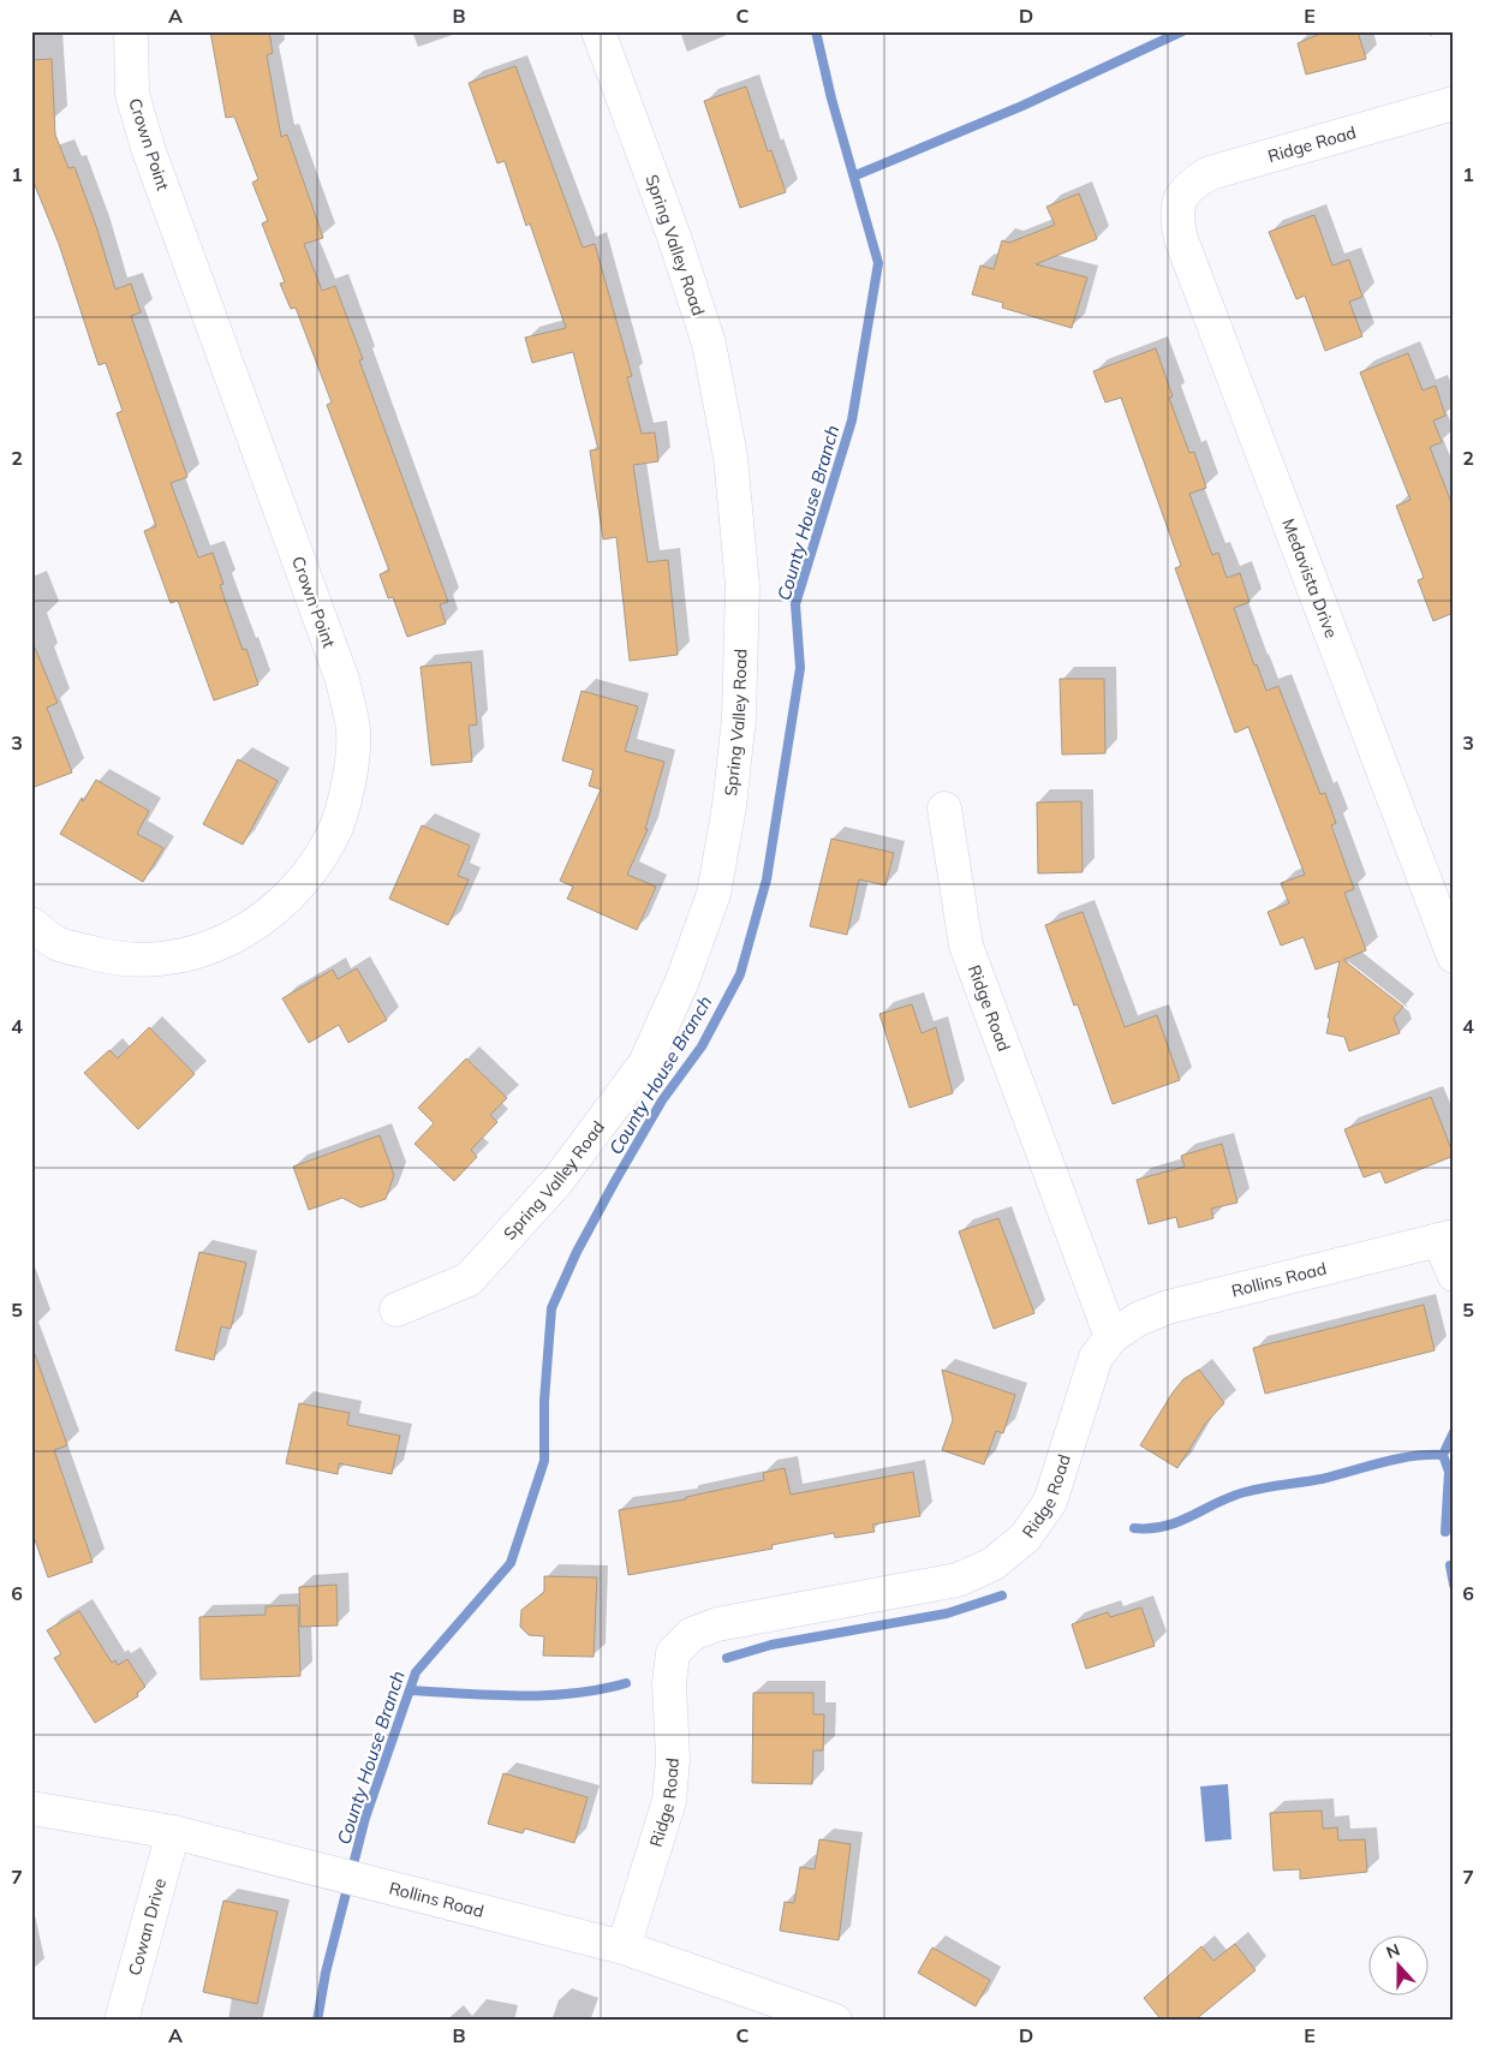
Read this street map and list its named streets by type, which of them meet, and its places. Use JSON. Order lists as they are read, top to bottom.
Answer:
{
  "streets": {
    "street": [
      "Crown Point",
      "Ridge Road",
      "Spring Valley Road",
      "Medavista Drive",
      "Rollins Road",
      "Cowan Drive"
    ]
  },
  "crossings": [
    ["Ridge Road", "Medavista Drive"],
    ["Ridge Road", "Rollins Road"],
    ["Rollins Road", "Cowan Drive"]
  ],
  "water": ["County House Branch"],
  "north": "top",
  "grid": {
    "columns": [
      "A",
      "B",
      "C",
      "D",
      "E"
    ],
    "rows": [
      "1",
      "2",
      "3",
      "4",
      "5",
      "6",
      "7"
    ]
  }
}
